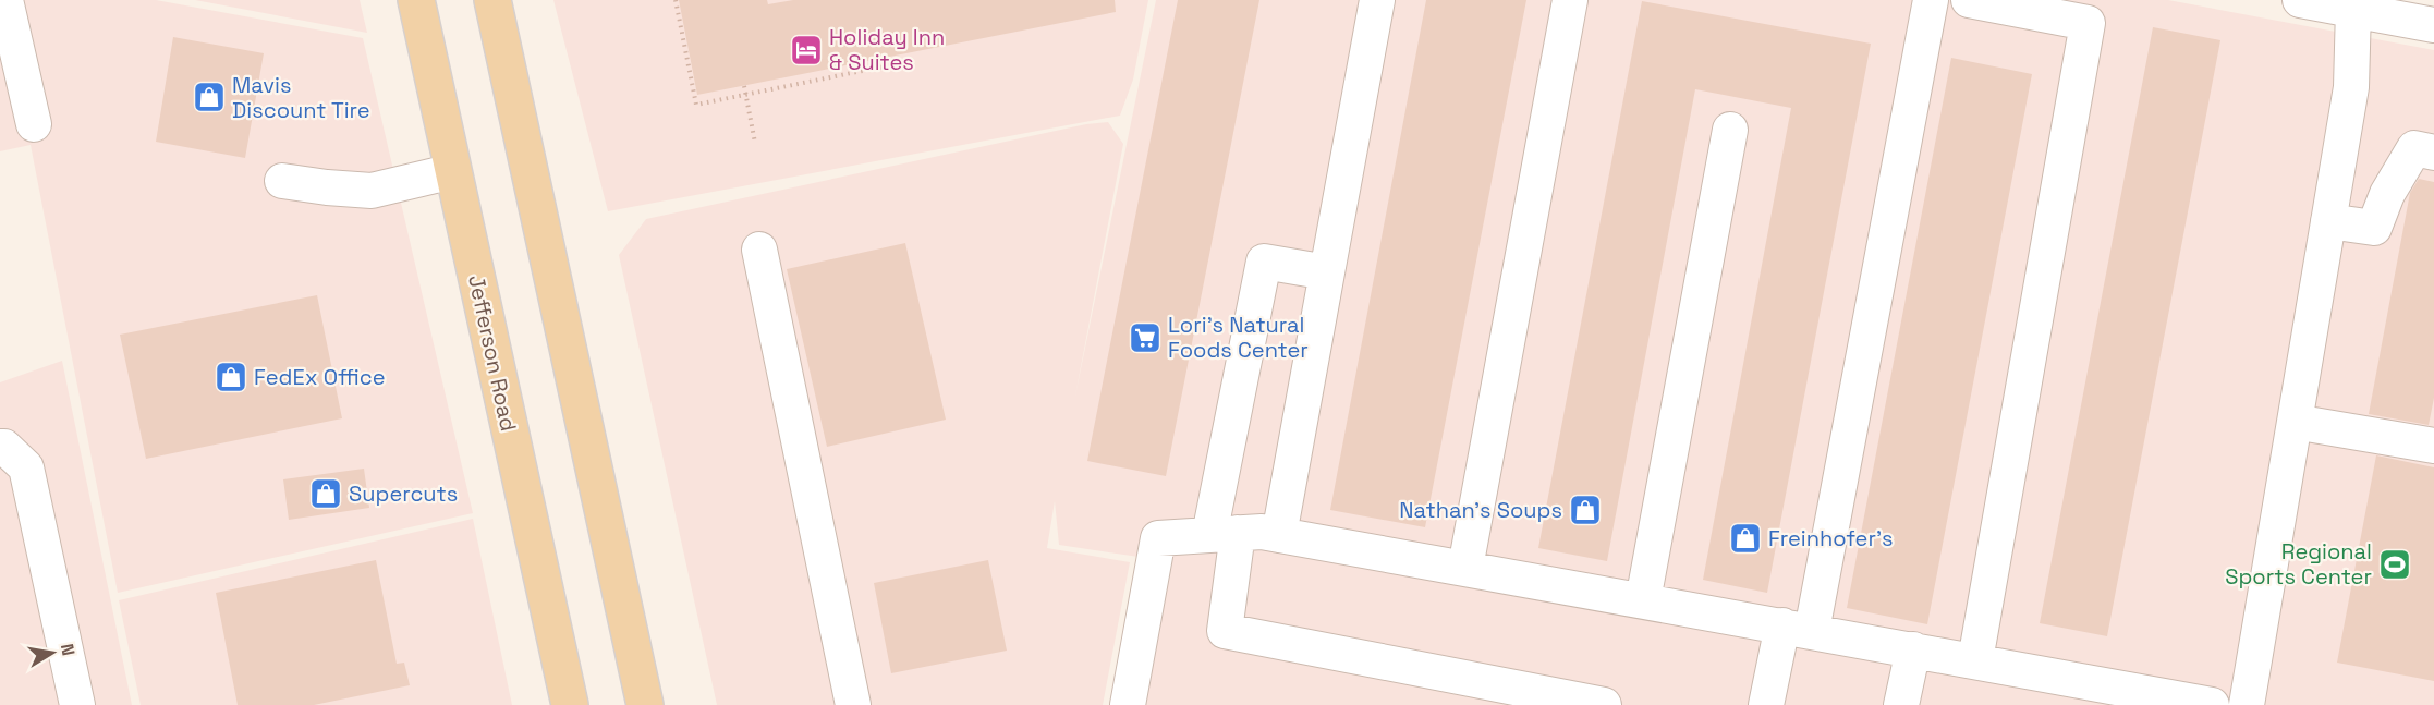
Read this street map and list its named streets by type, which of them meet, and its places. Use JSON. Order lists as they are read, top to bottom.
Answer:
{
  "streets": {
    "main road": ["Jefferson Road"]
  },
  "places": {
    "hotel": ["Holiday Inn & Suites"],
    "shop": [
      "Mavis Discount Tire",
      "FedEx Office",
      "Supercuts",
      "Nathan's Soups",
      "Freinhofer's"
    ],
    "supermarket": ["Lori's Natural Foods Center"],
    "sports": ["Regional Sports Center"]
  },
  "north": "right"
}
